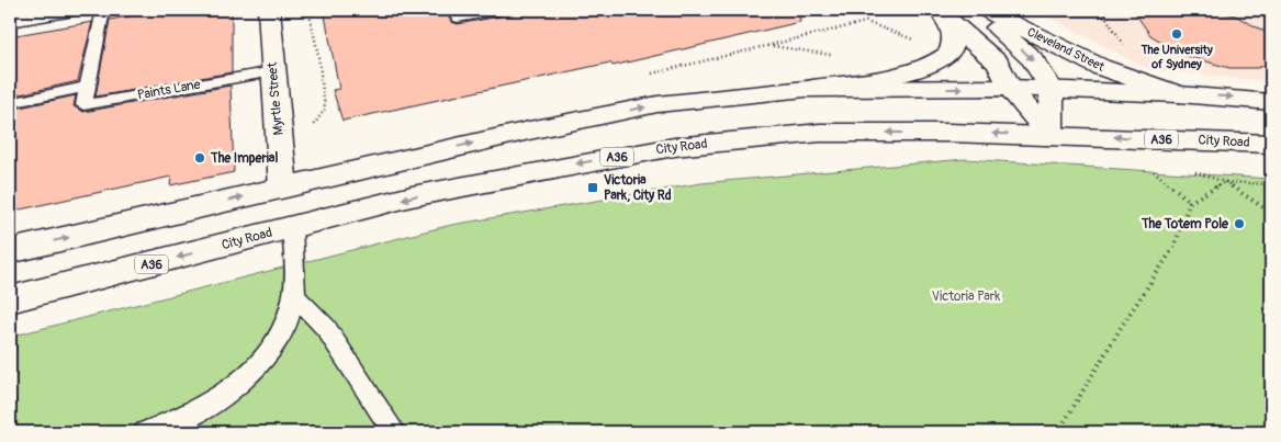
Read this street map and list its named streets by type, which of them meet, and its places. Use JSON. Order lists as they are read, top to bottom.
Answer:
{
  "streets": {
    "main road": [
      "Cleveland Street",
      "Myrtle Street",
      "A36",
      "City Road"
    ],
    "lane": ["Paints Lane"]
  },
  "crossings": [
    ["Paints Lane", "Myrtle Street"]
  ],
  "parks": ["Victoria Park"],
  "places": {
    "other": ["The University of Sydney", "The Imperial", "The Totem Pole"],
    "transit": ["Victoria Park, City Rd"]
  }
}
